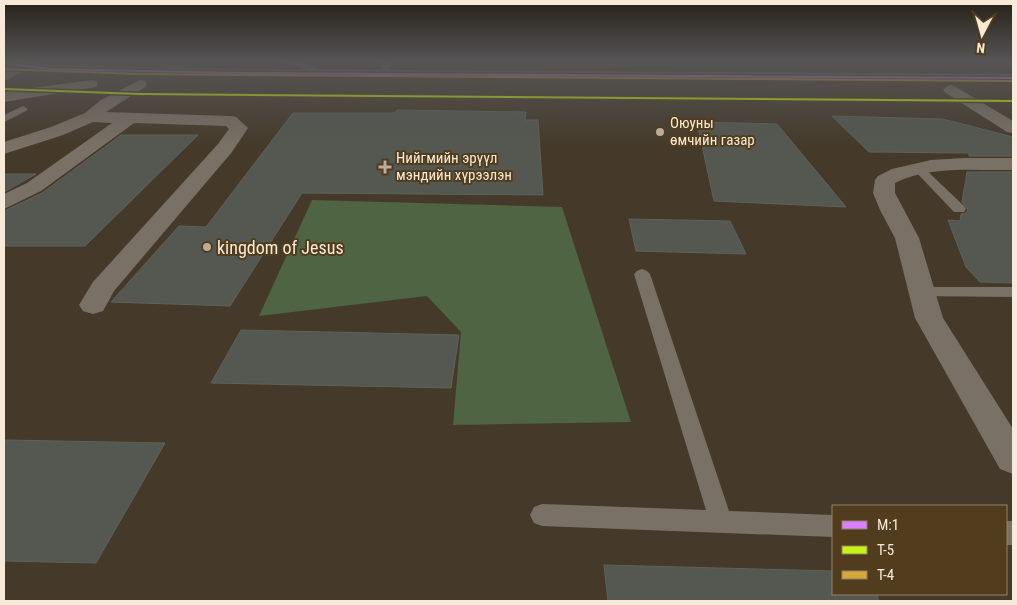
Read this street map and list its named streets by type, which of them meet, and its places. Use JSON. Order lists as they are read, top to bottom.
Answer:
{
  "places": {
    "other": ["Оюуны өмчийн газар", "kingdom of Jesus"],
    "health": ["Нийгмийн эрүүл мэндийн хүрээлэн"]
  },
  "lines": ["transit line Т-5"],
  "legend": ["М:1", "Т-5", "Т-4"],
  "north": "bottom"
}
